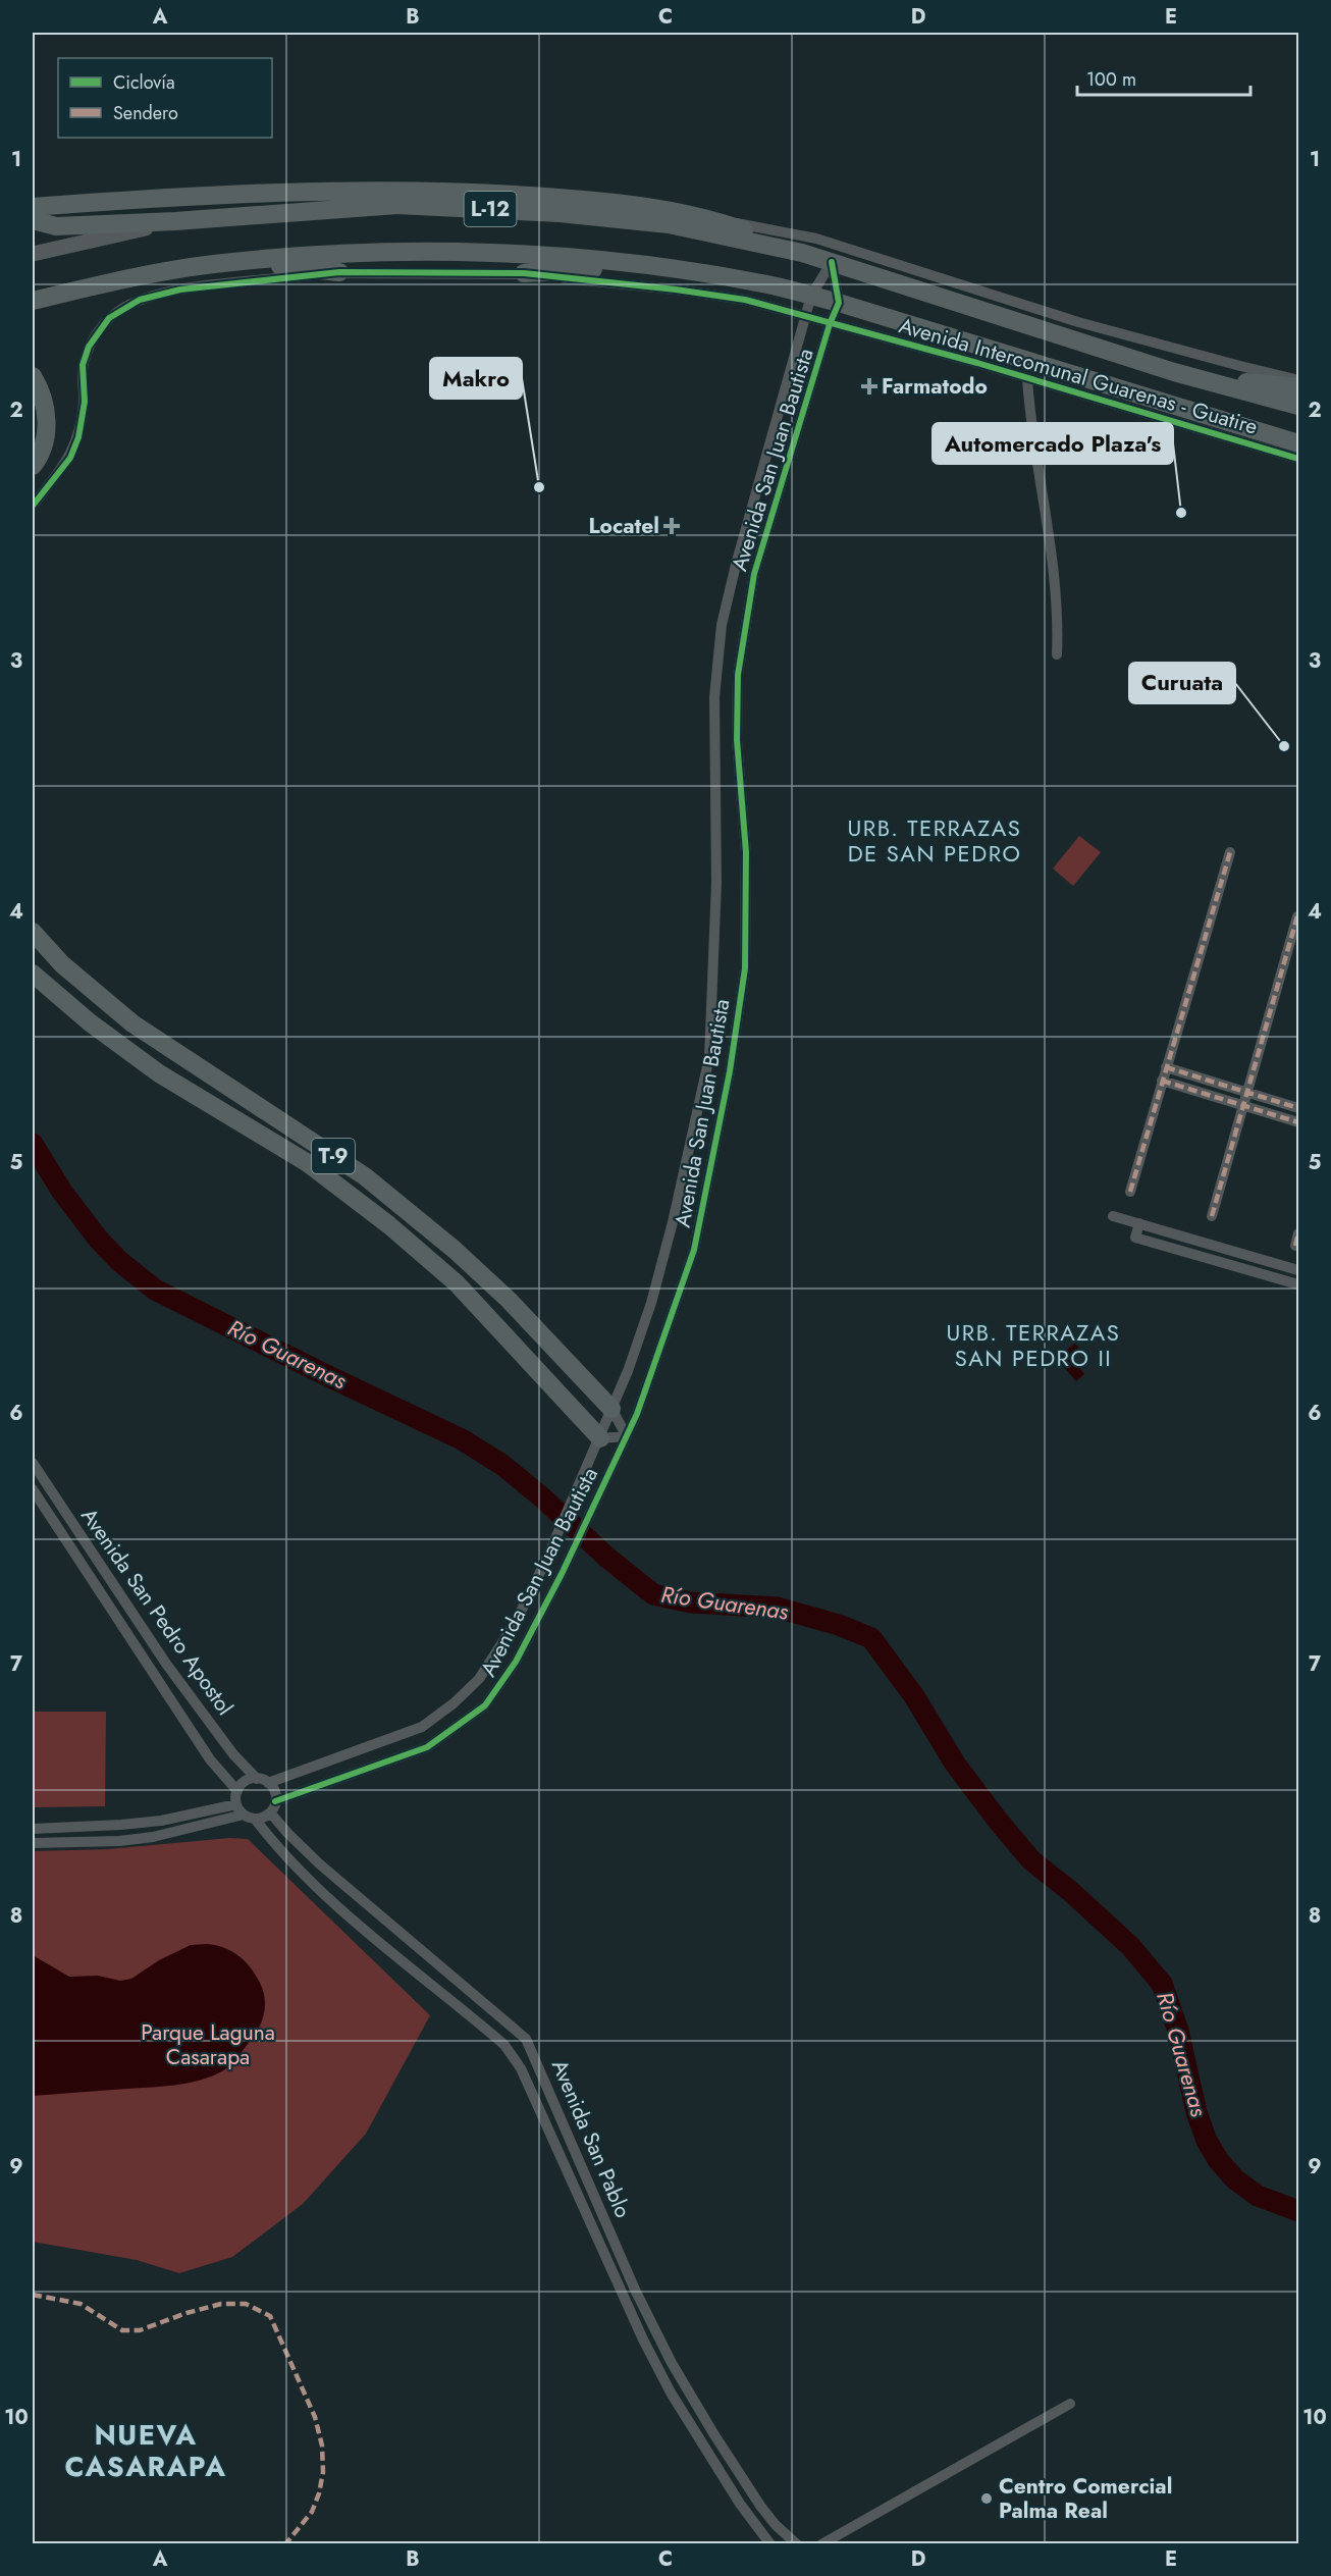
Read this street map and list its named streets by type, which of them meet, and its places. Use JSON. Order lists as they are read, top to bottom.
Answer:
{
  "streets": {
    "highway": ["L-12", "Avenida Intercomunal Guarenas - Guatire", "T-9"],
    "street": ["Avenida San Juan Bautista", "Avenida San Pedro Apostol", "Avenida San Pablo"]
  },
  "crossings": [
    ["Avenida Intercomunal Guarenas - Guatire", "Avenida San Juan Bautista"],
    ["Avenida San Juan Bautista", "T-9"],
    ["Avenida San Juan Bautista", "Avenida San Pedro Apostol"],
    ["Avenida San Juan Bautista", "Avenida San Pablo"],
    ["Avenida San Pedro Apostol", "Avenida San Pablo"]
  ],
  "districts": ["URB. TERRAZAS DE SAN PEDRO", "URB. TERRAZAS SAN PEDRO II", "NUEVA CASARAPA"],
  "water": ["Río Guarenas"],
  "parks": ["Parque Laguna Casarapa"],
  "places": {
    "health": ["Farmatodo", "Locatel"],
    "other": [
      "Makro",
      "Automercado Plaza's",
      "Curuata",
      "Centro Comercial Palma Real"
    ]
  },
  "legend": ["Ciclovía", "Sendero"],
  "scale_bar": "100 m",
  "grid": {
    "columns": [
      "A",
      "B",
      "C",
      "D",
      "E"
    ],
    "rows": [
      "1",
      "2",
      "3",
      "4",
      "5",
      "6",
      "7",
      "8",
      "9",
      "10"
    ]
  }
}
